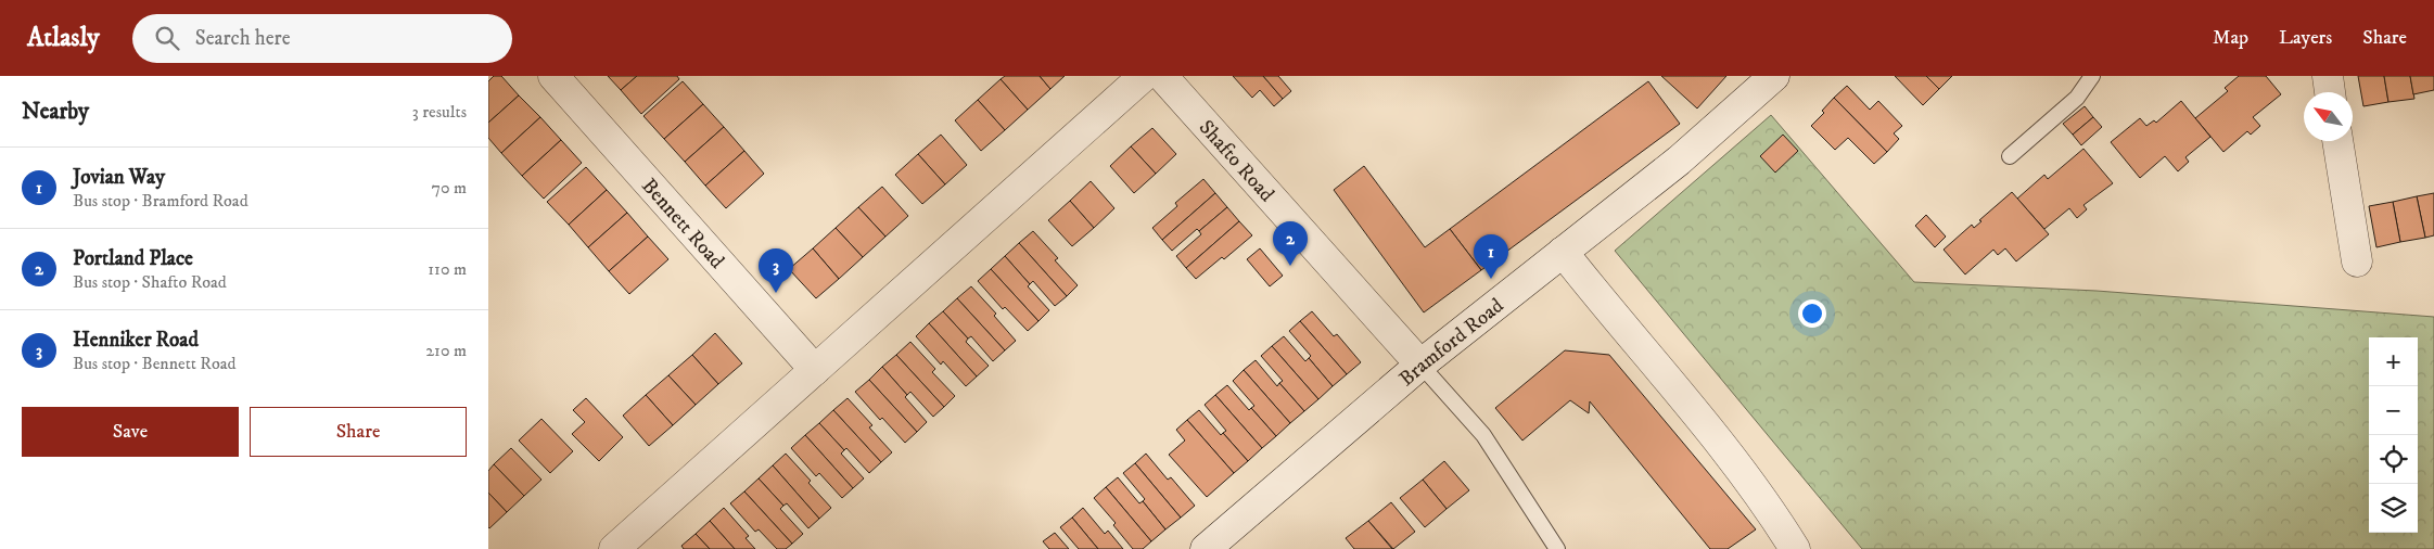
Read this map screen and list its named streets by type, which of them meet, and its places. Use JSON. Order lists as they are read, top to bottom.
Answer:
{
  "streets": {
    "street": ["Shafto Road", "Bennett Road", "Bramford Road"]
  },
  "crossings": [
    ["Shafto Road", "Bramford Road"]
  ],
  "north": "top left",
  "page": {
    "header": "Atlasly",
    "search": "Search here",
    "nav": ["Map", "Layers", "Share"],
    "heading": ["Nearby", "3 results"],
    "list": [
      {
        "mark": "1",
        "name": "Jovian Way",
        "note": "Bus stop · Bramford Road",
        "value": "70 m"
      },
      {
        "mark": "2",
        "name": "Portland Place",
        "note": "Bus stop · Shafto Road",
        "value": "110 m"
      },
      {
        "mark": "3",
        "name": "Henniker Road",
        "note": "Bus stop · Bennett Road",
        "value": "210 m"
      }
    ],
    "pins": ["2", "1", "3"],
    "map_buttons": ["+", "−"],
    "buttons": ["Save", "Share"]
  }
}
